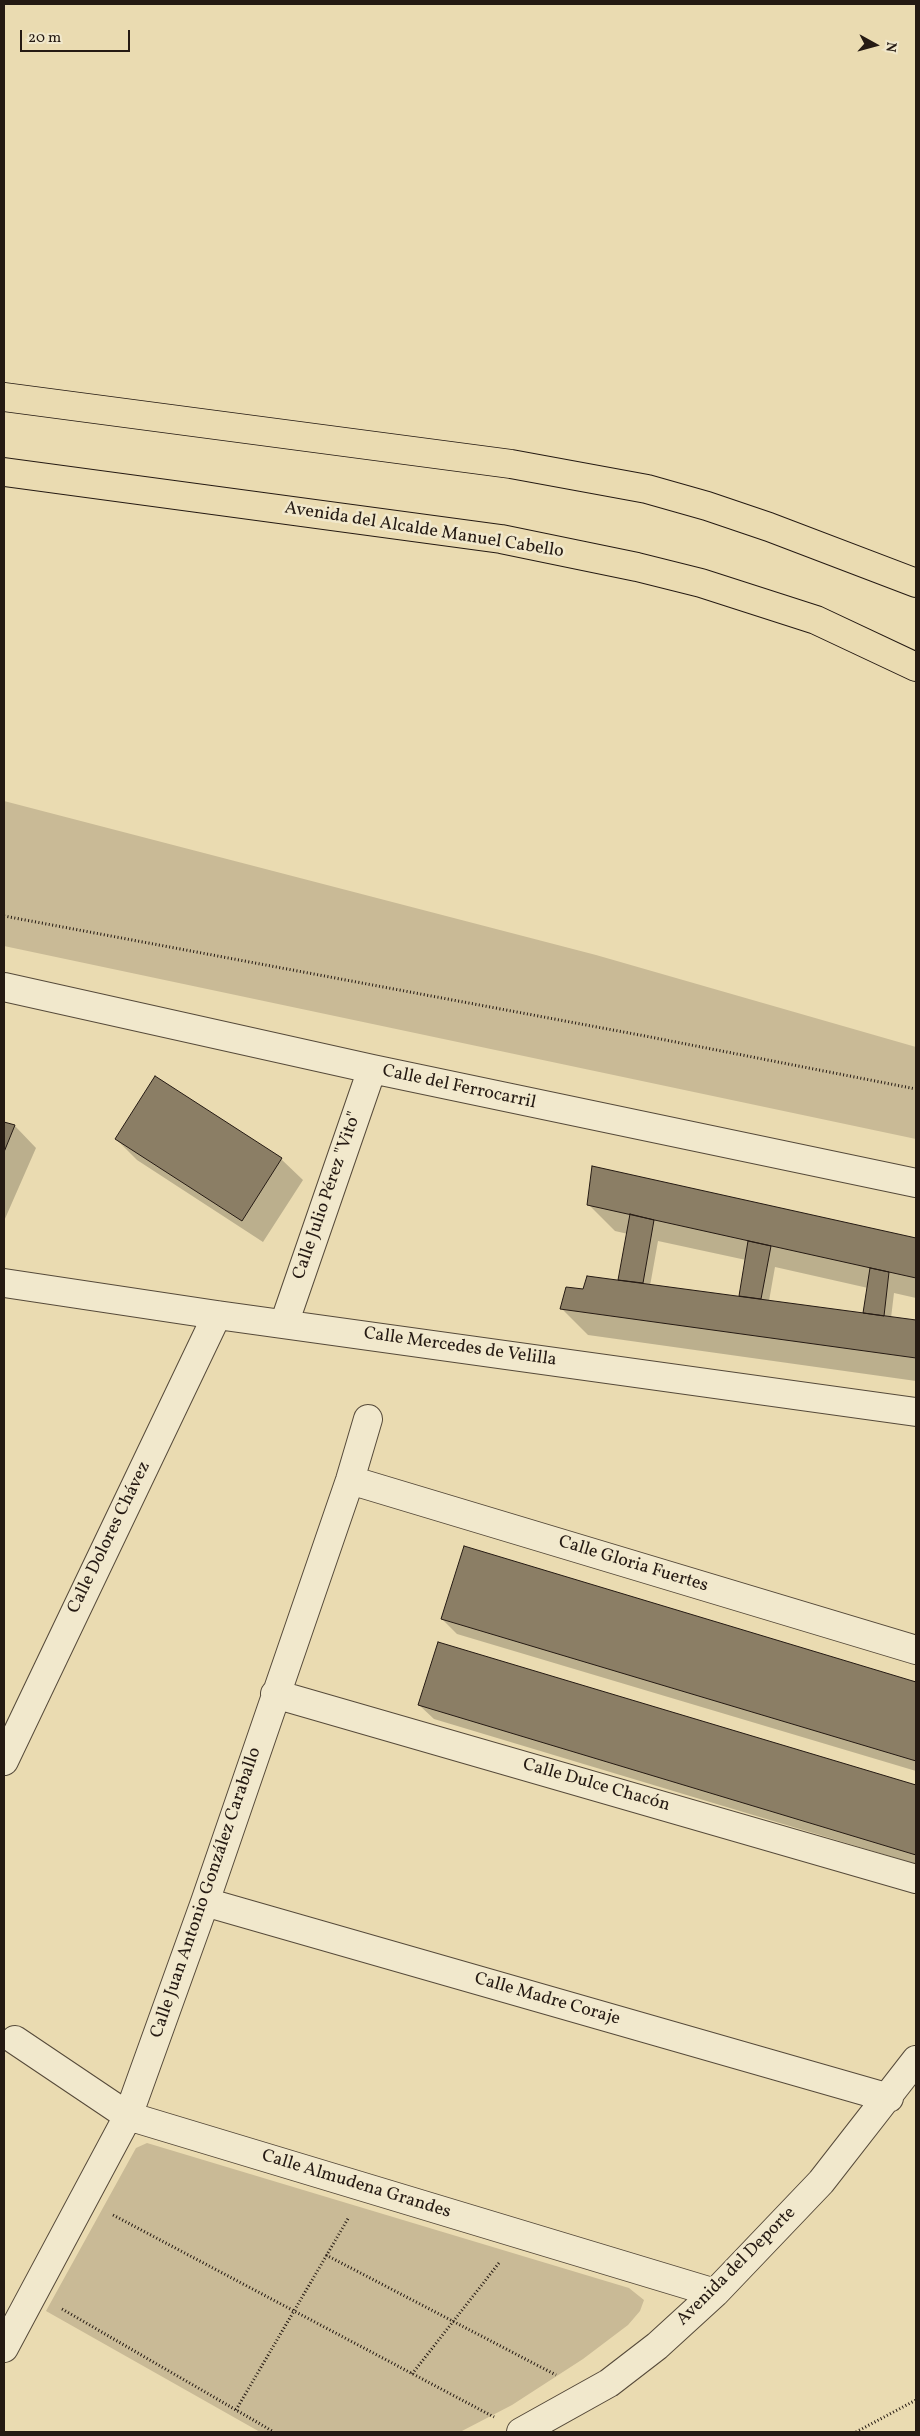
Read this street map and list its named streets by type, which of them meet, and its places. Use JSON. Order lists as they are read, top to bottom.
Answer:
{
  "streets": {
    "main road": ["Avenida del Alcalde Manuel Cabello"],
    "street": [
      "Calle del Ferrocarril",
      "Calle Julio Pérez \"Vito\"",
      "Calle Mercedes de Velilla",
      "Calle Dolores Chávez",
      "Calle Gloria Fuertes",
      "Calle Dulce Chacón",
      "Calle Juan Antonio González Caraballo",
      "Calle Madre Coraje",
      "Calle Almudena Grandes",
      "Avenida del Deporte"
    ]
  },
  "crossings": [
    ["Calle del Ferrocarril", "Calle Julio Pérez \"Vito\""],
    ["Calle Julio Pérez \"Vito\"", "Calle Mercedes de Velilla"],
    ["Calle Mercedes de Velilla", "Calle Dolores Chávez"],
    ["Calle Gloria Fuertes", "Calle Juan Antonio González Caraballo"],
    ["Calle Dulce Chacón", "Calle Juan Antonio González Caraballo"],
    ["Calle Juan Antonio González Caraballo", "Calle Madre Coraje"],
    ["Calle Juan Antonio González Caraballo", "Calle Almudena Grandes"],
    ["Calle Madre Coraje", "Avenida del Deporte"],
    ["Calle Almudena Grandes", "Avenida del Deporte"]
  ],
  "scale_bar": "20 m",
  "north": "right"
}
